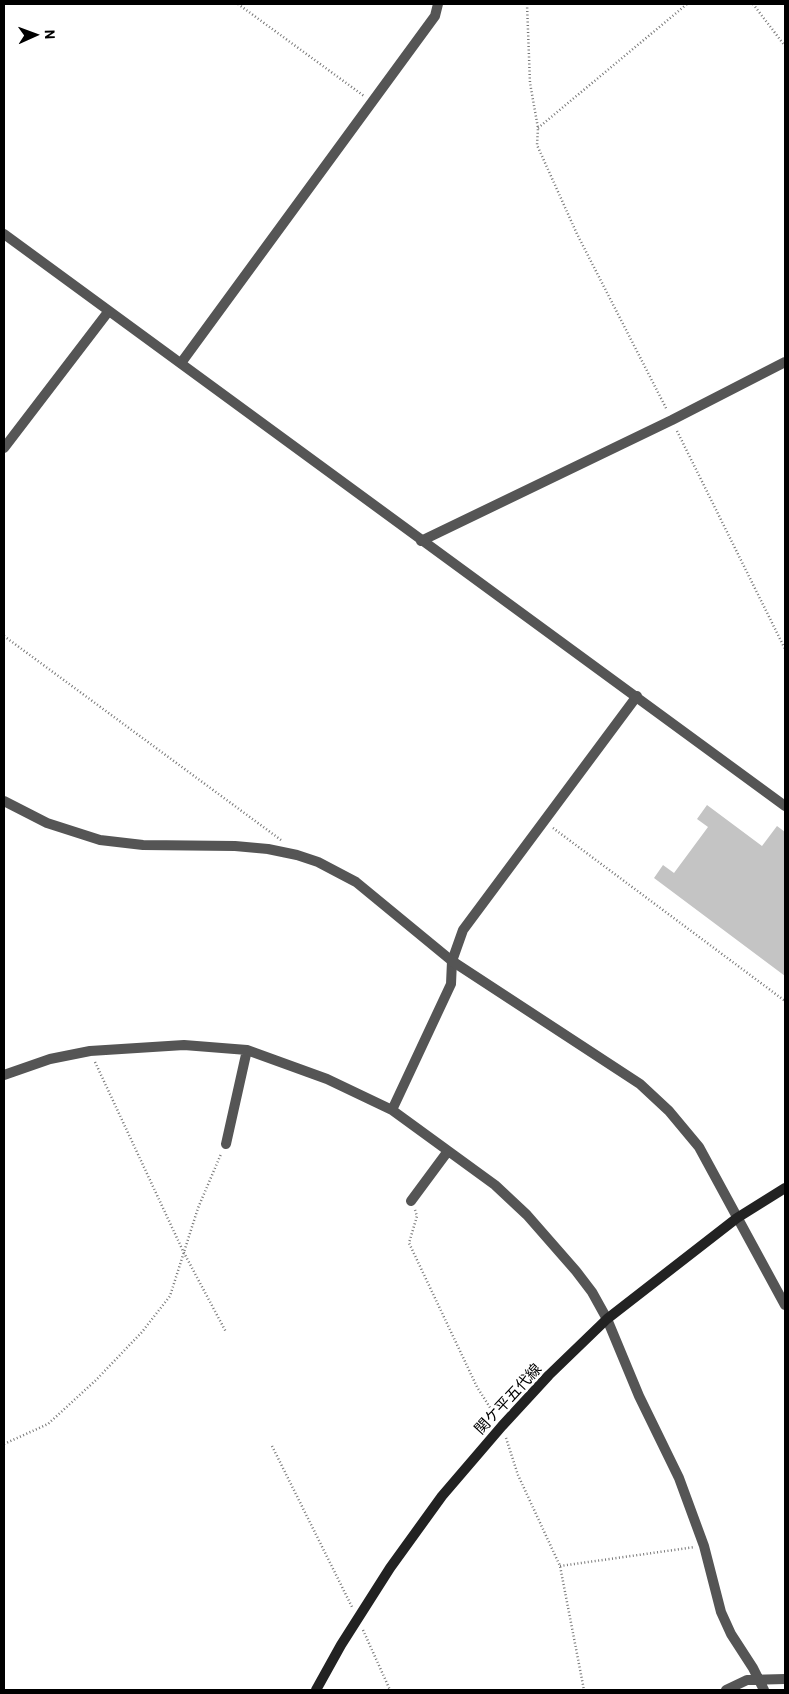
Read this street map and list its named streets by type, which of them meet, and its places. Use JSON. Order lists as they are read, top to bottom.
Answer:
{
  "streets": {
    "main road": ["関ケ平五代線"]
  },
  "north": "right"
}
